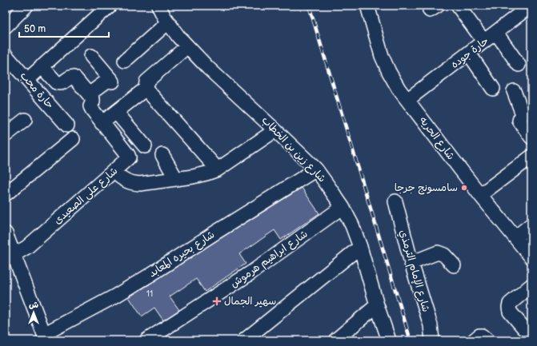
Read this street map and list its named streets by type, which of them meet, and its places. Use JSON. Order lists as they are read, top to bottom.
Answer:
{
  "streets": {
    "street": [
      "حارة جوده",
      "حارة محب",
      "شارع الحريه",
      "شارع زين بن الخطاب",
      "شارع على الصعيدى",
      "شارع بحيره المعابد",
      "شارع ابراهيم هرموش",
      "شارع الإمام الترمذي"
    ]
  },
  "crossings": [
    ["حارة جوده", "شارع الحريه"],
    ["شارع زين بن الخطاب", "شارع بحيره المعابد"],
    ["شارع زين بن الخطاب", "شارع ابراهيم هرموش"]
  ],
  "places": {
    "other": ["سامسونج جرجا"],
    "health": ["سهير الجمال"]
  },
  "house_numbers": ["11"],
  "scale_bar": "50 m",
  "north": "top"
}
